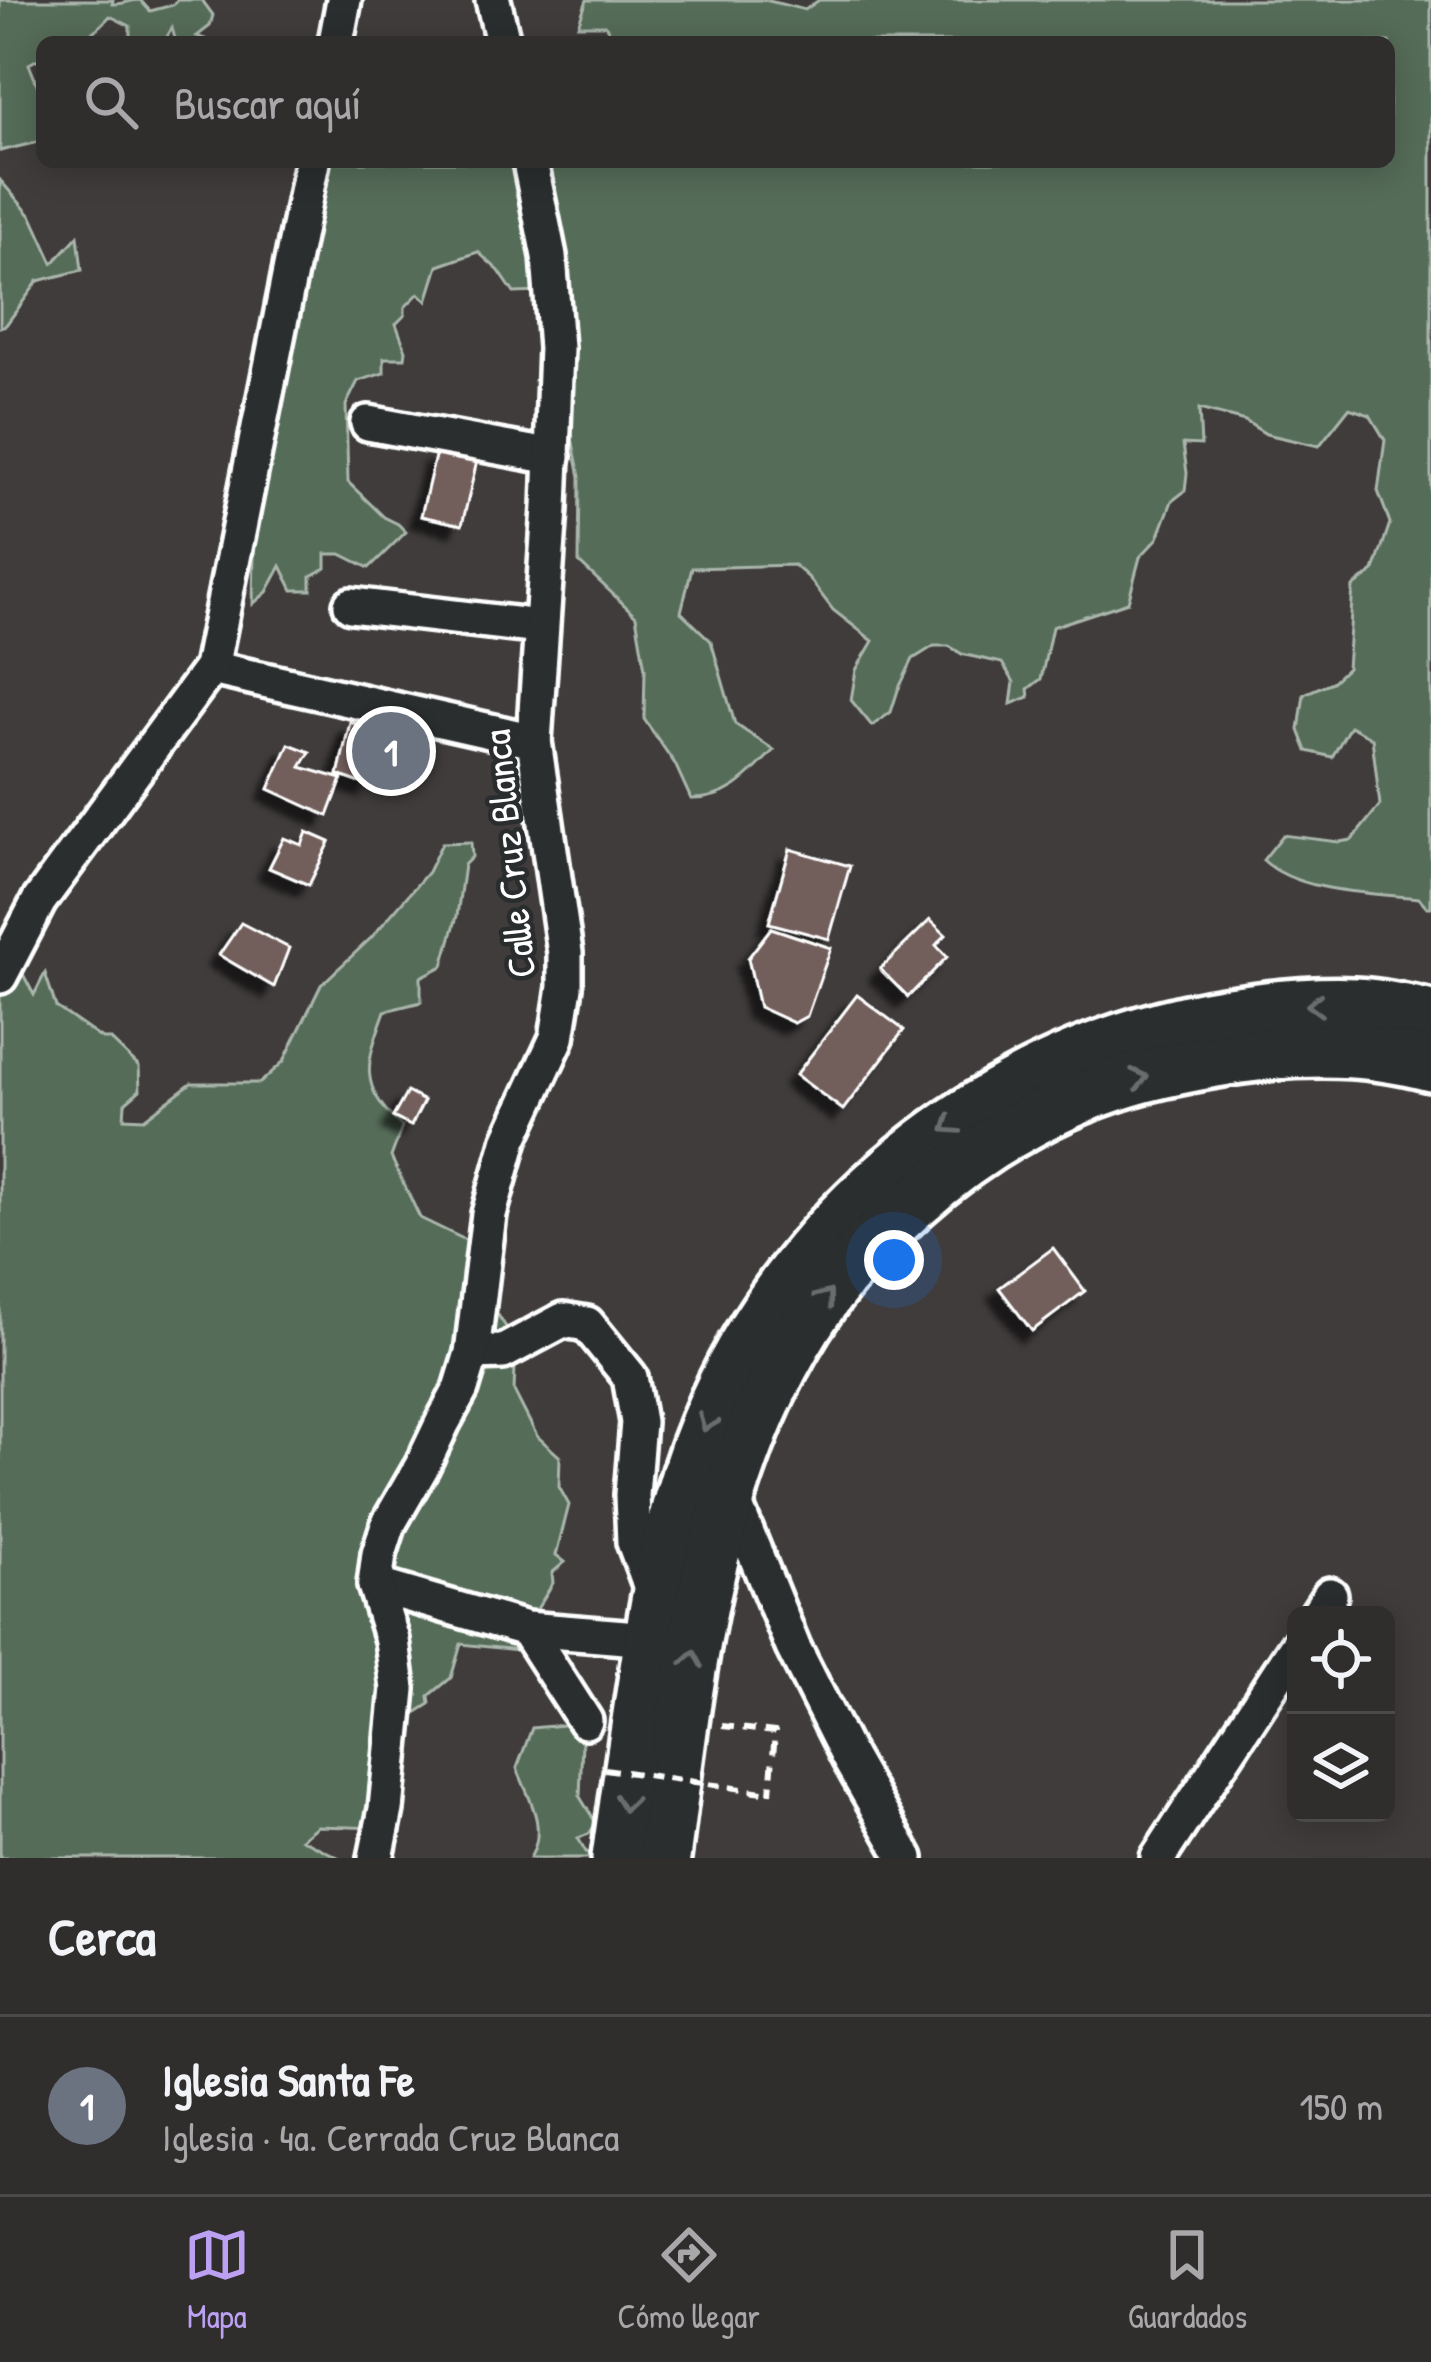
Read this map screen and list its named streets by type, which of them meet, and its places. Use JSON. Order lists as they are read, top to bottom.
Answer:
{
  "streets": {
    "street": ["Calle Cruz Blanca"]
  },
  "page": {
    "search": "Buscar aquí",
    "pins": "1",
    "heading": "Cerca",
    "list": [
      {
        "mark": "1",
        "name": "Iglesia Santa Fe",
        "note": "Iglesia · 4a. Cerrada Cruz Blanca",
        "value": "150 m"
      }
    ],
    "nav": ["Mapa", "Cómo llegar", "Guardados"]
  }
}
